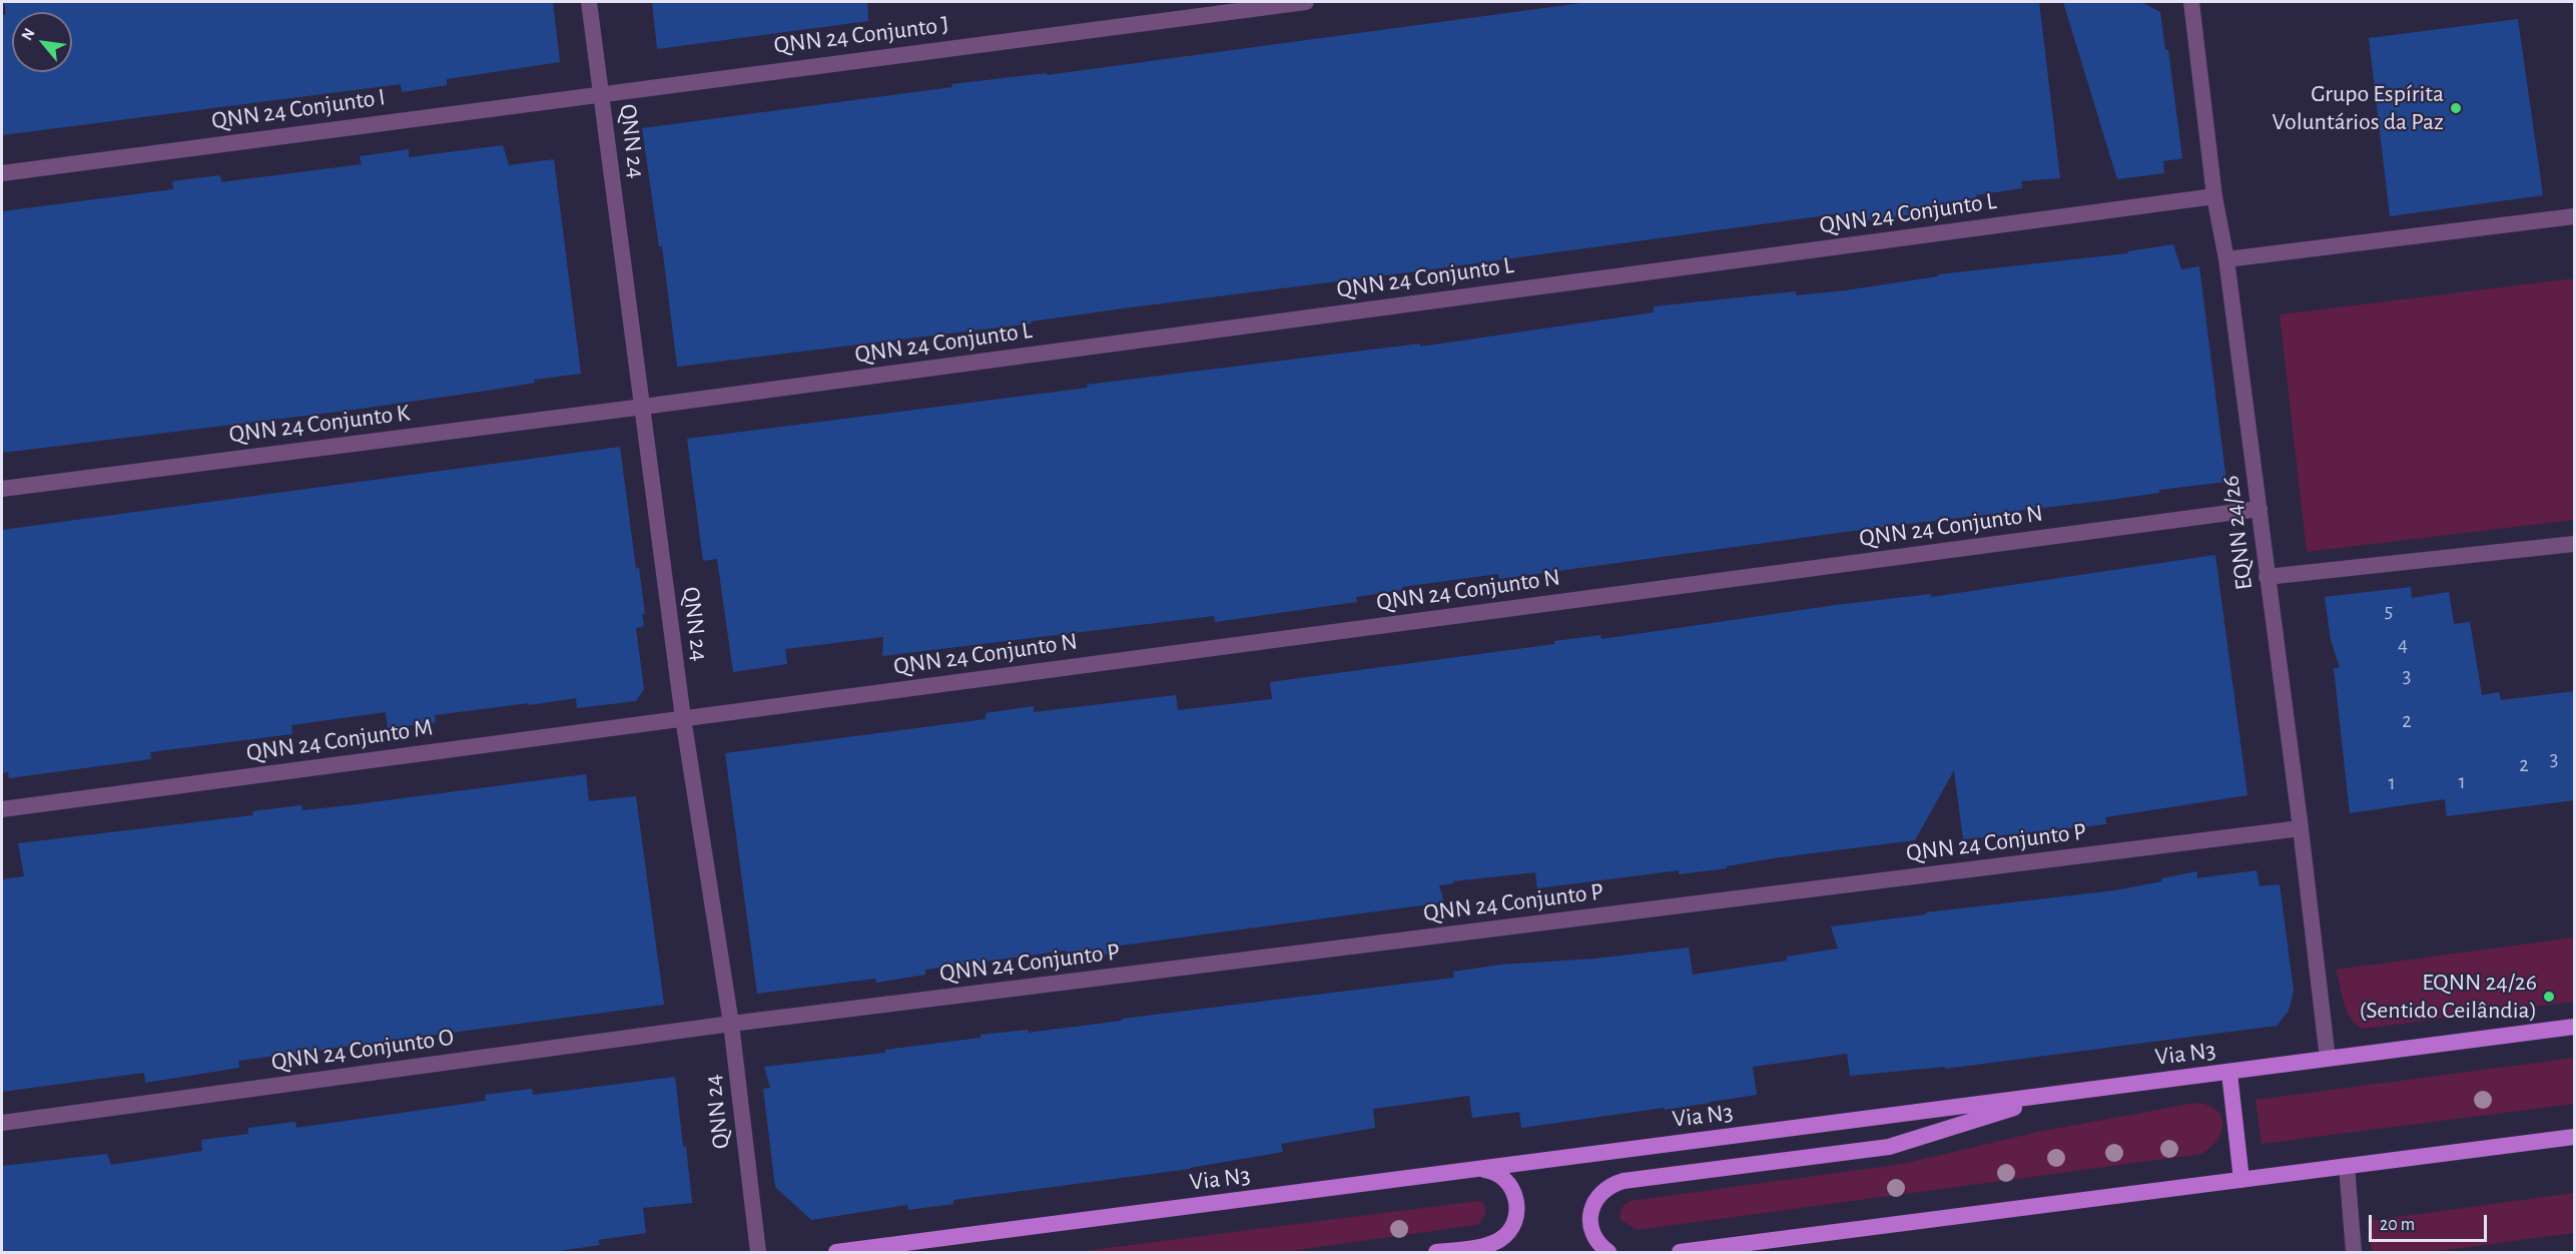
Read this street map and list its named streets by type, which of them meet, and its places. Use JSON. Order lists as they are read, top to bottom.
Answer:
{
  "streets": {
    "main road": ["Via N3"],
    "street": [
      "QNN 24 Conjunto J",
      "QNN 24 Conjunto I",
      "QNN 24",
      "QNN 24 Conjunto L",
      "QNN 24 Conjunto K",
      "QNN 24 Conjunto N",
      "EQNN 24/26",
      "QNN 24 Conjunto M",
      "QNN 24 Conjunto P",
      "QNN 24 Conjunto O"
    ]
  },
  "crossings": [
    ["QNN 24 Conjunto J", "QNN 24 Conjunto I"],
    ["QNN 24 Conjunto J", "QNN 24"],
    ["QNN 24 Conjunto I", "QNN 24"],
    ["QNN 24", "QNN 24 Conjunto L"],
    ["QNN 24", "QNN 24 Conjunto K"],
    ["QNN 24", "QNN 24 Conjunto N"],
    ["QNN 24", "QNN 24 Conjunto M"],
    ["QNN 24", "QNN 24 Conjunto P"],
    ["QNN 24", "QNN 24 Conjunto O"],
    ["QNN 24 Conjunto L", "QNN 24 Conjunto K"],
    ["QNN 24 Conjunto L", "EQNN 24/26"],
    ["QNN 24 Conjunto N", "EQNN 24/26"],
    ["QNN 24 Conjunto N", "QNN 24 Conjunto M"],
    ["EQNN 24/26", "QNN 24 Conjunto P"],
    ["EQNN 24/26", "Via N3"],
    ["QNN 24 Conjunto P", "QNN 24 Conjunto O"]
  ],
  "places": ["Grupo Espírita Voluntários da Paz", "EQNN 24/26 (Sentido Ceilândia)"],
  "house_numbers": [
    "5",
    "4",
    "3",
    "2",
    "3",
    "2",
    "1",
    "1"
  ],
  "scale_bar": "20 m",
  "north": "top left"
}
